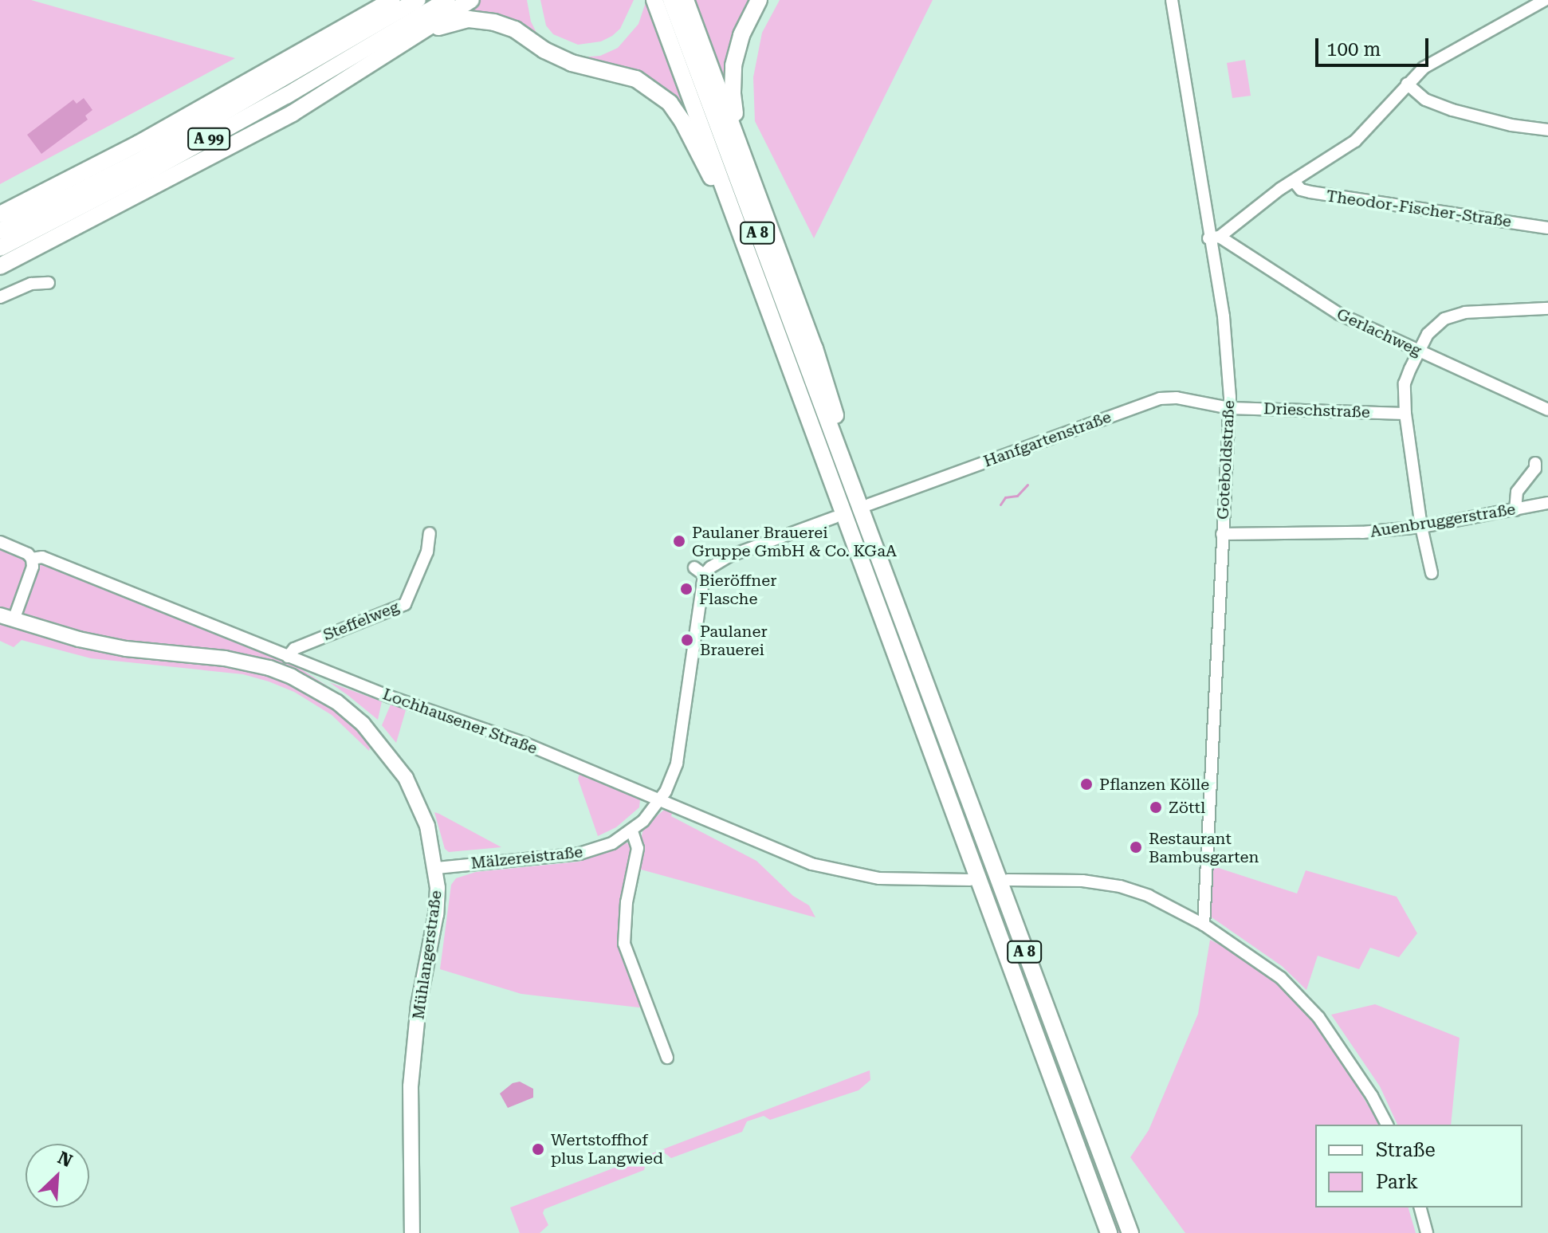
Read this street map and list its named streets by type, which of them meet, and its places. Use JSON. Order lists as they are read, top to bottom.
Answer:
{
  "streets": {
    "highway": ["A 99", "A 8"],
    "main road": ["Mühlangerstraße"],
    "street": [
      "Theodor-Fischer-Straße",
      "Gerlachweg",
      "Drieschstraße",
      "Hanfgartenstraße",
      "Goteboldstraße",
      "Auenbruggerstraße",
      "Steffelweg",
      "Lochhausener Straße",
      "Mälzereistraße"
    ]
  },
  "crossings": [
    ["Gerlachweg", "Goteboldstraße"],
    ["Drieschstraße", "Hanfgartenstraße"],
    ["Drieschstraße", "Goteboldstraße"],
    ["Hanfgartenstraße", "Goteboldstraße"],
    ["Goteboldstraße", "Auenbruggerstraße"],
    ["Steffelweg", "Lochhausener Straße"],
    ["Lochhausener Straße", "Mälzereistraße"],
    ["Mälzereistraße", "Mühlangerstraße"]
  ],
  "places": [
    "Paulaner Brauerei Gruppe GmbH & Co. KGaA",
    "Bieröffner Flasche",
    "Paulaner Brauerei",
    "Pflanzen Kölle",
    "Zöttl",
    "Restaurant Bambusgarten",
    "Wertstoffhof plus Langwied"
  ],
  "legend": ["Straße", "Park"],
  "scale_bar": "100 m",
  "north": "top right"
}
